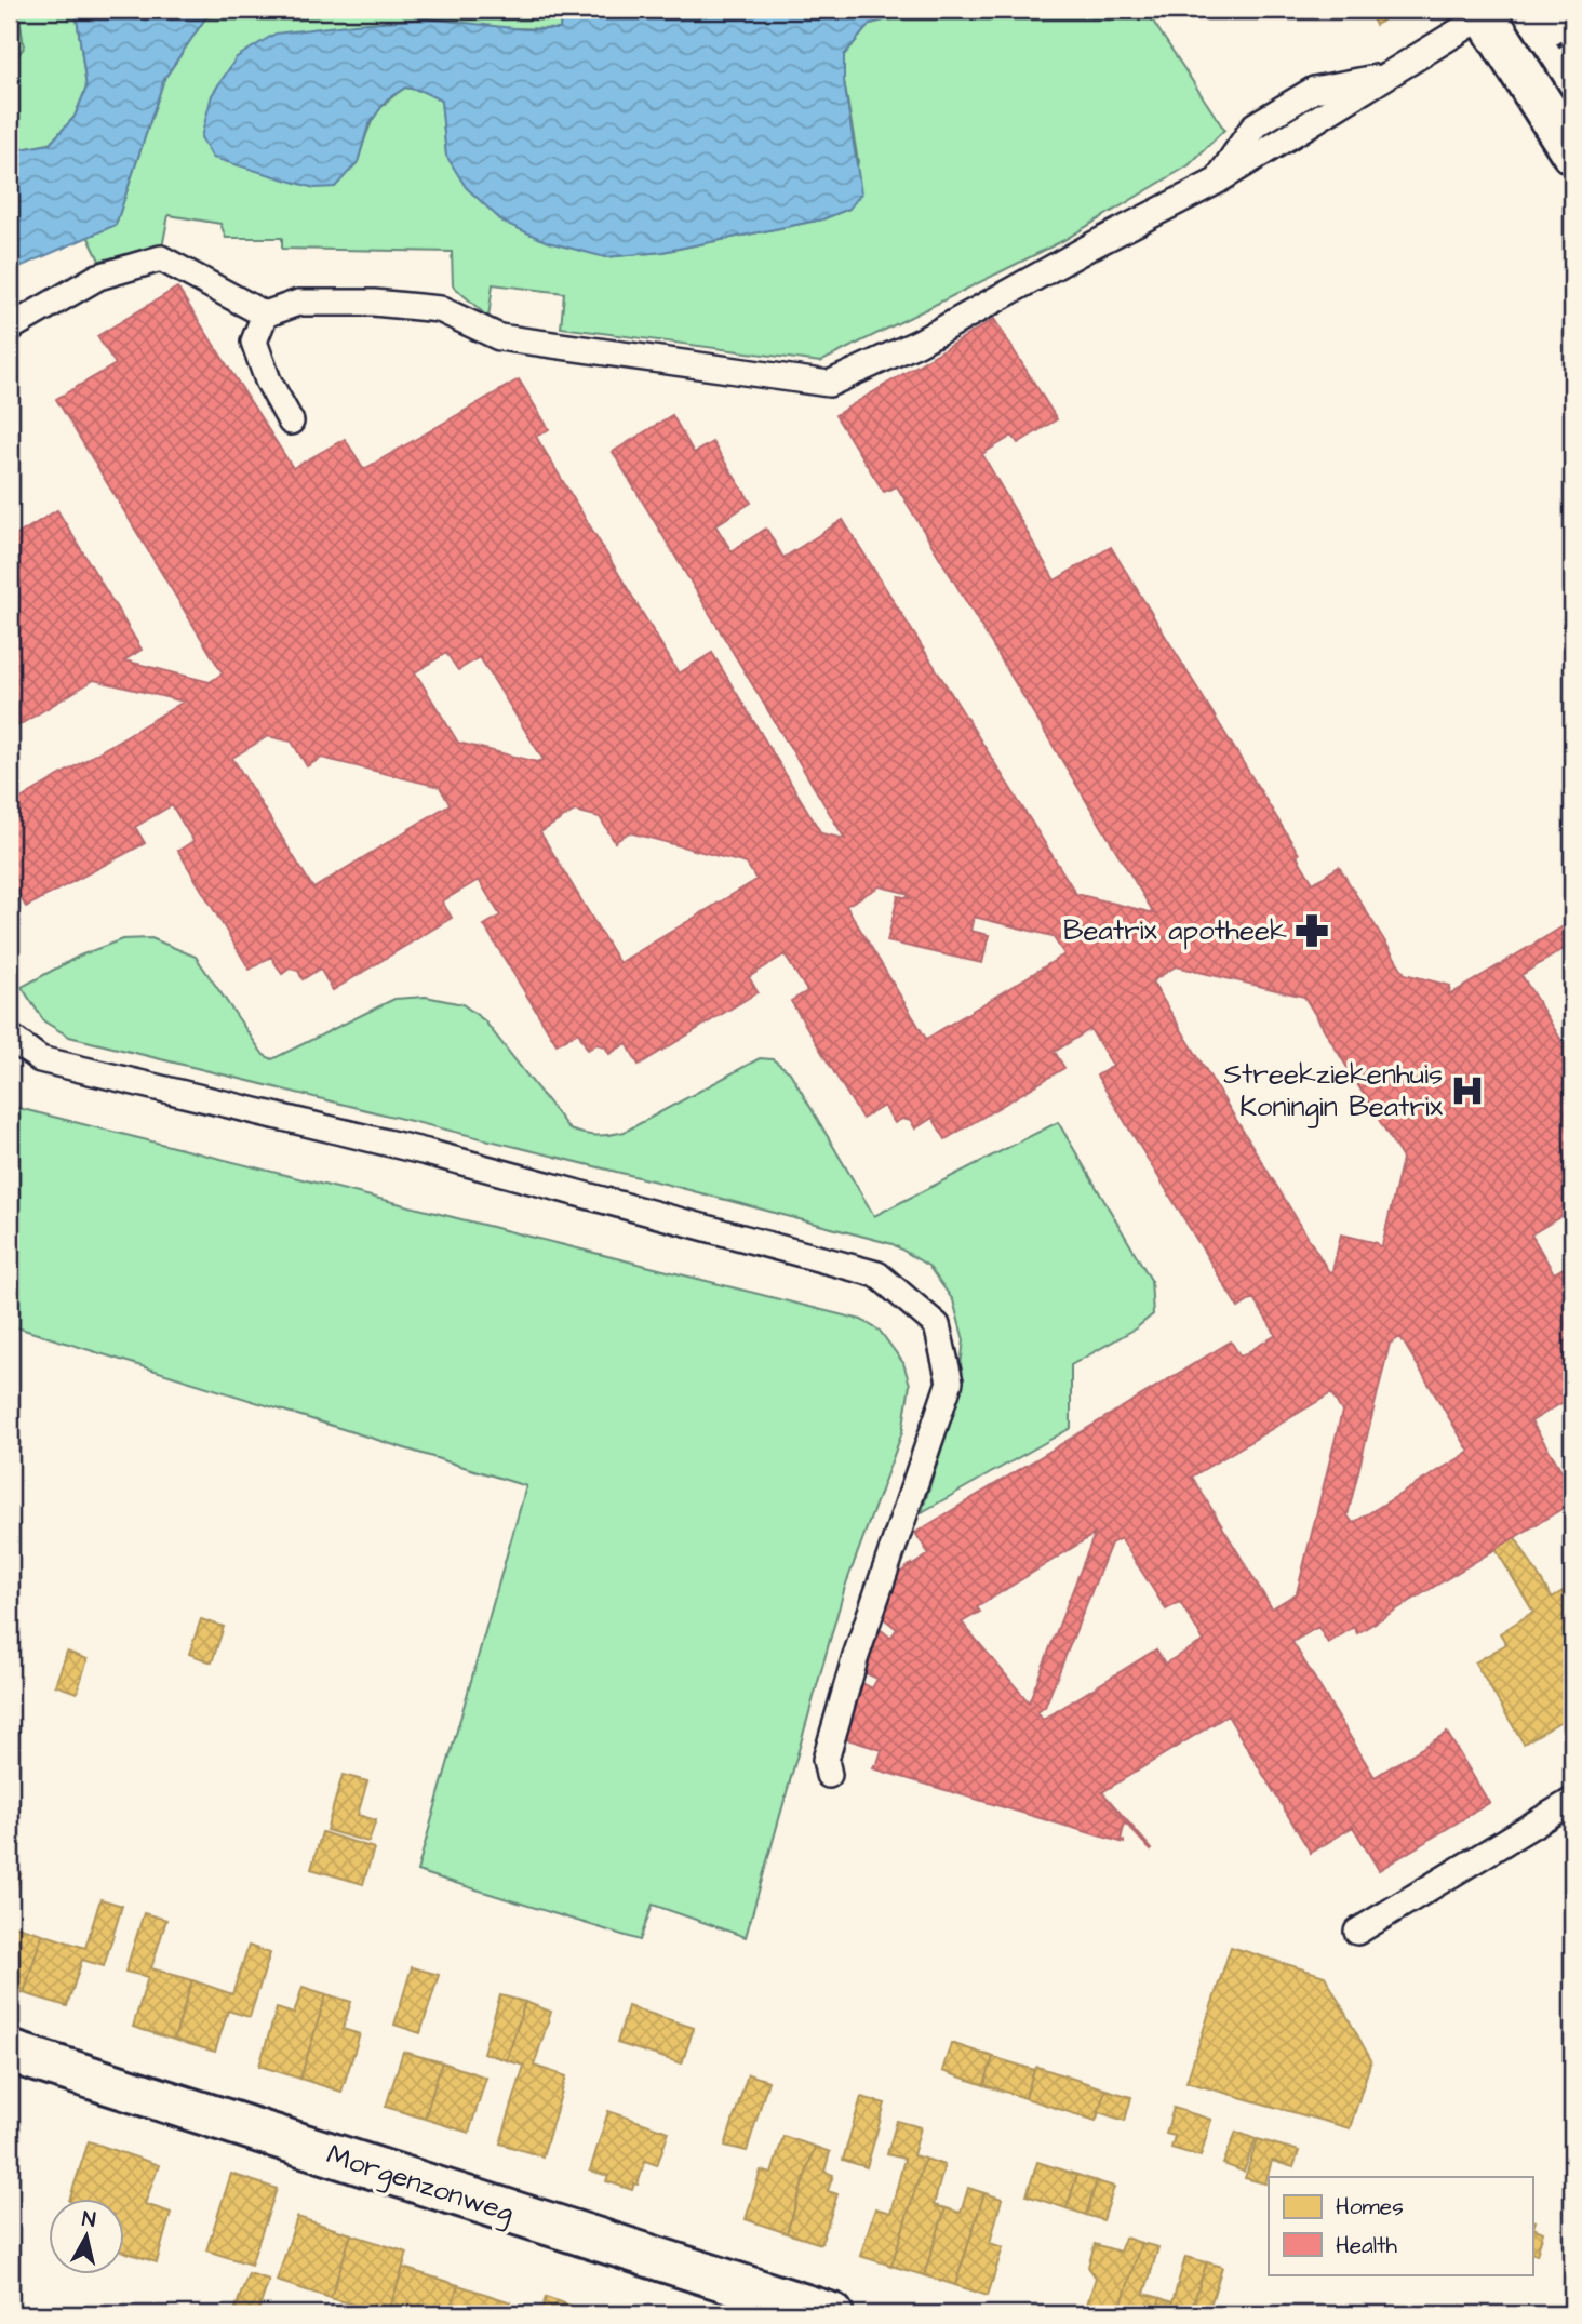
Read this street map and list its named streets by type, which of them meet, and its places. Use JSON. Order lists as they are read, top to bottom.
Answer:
{
  "streets": {
    "street": ["Morgenzonweg"]
  },
  "places": {
    "pharmacy": ["Beatrix apotheek"],
    "hospital": ["Streekziekenhuis Koningin Beatrix"]
  },
  "legend": ["Homes", "Health"],
  "north": "top"
}
